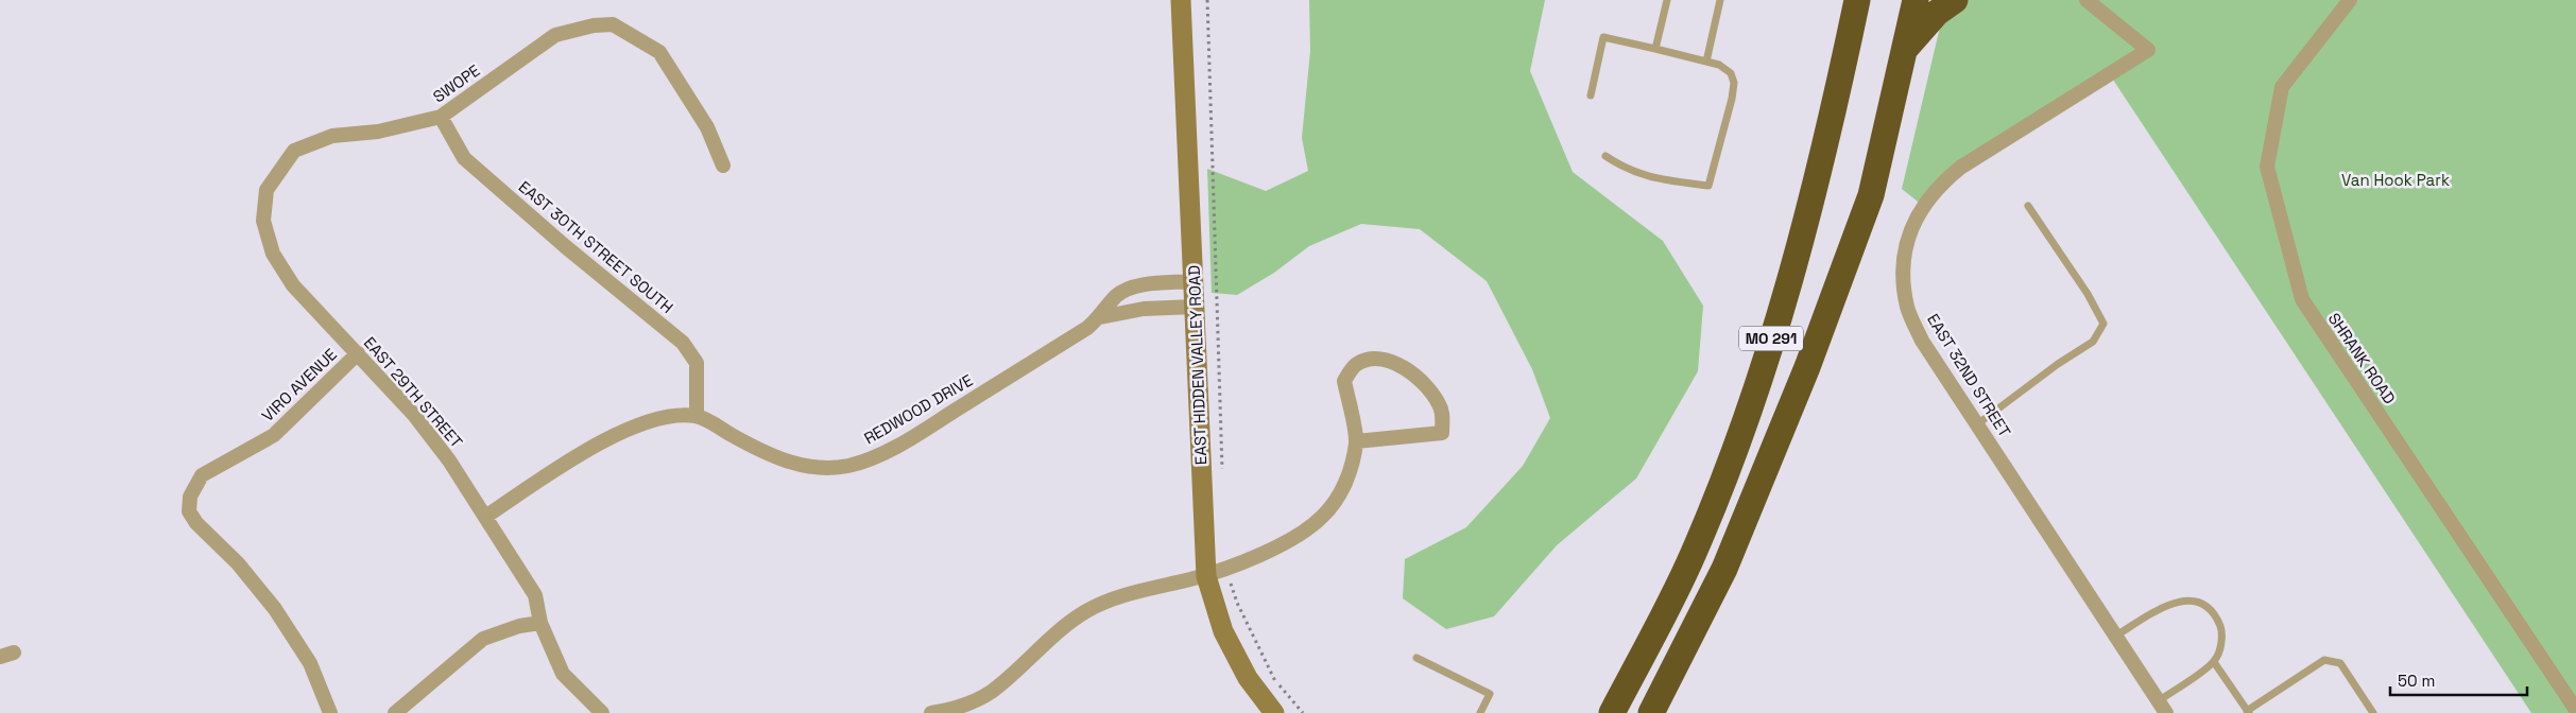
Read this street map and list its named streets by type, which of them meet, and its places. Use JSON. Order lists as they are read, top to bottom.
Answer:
{
  "streets": {
    "highway": ["MO 291"],
    "main road": ["EAST HIDDEN VALLEY ROAD"],
    "street": [
      "SWOPE",
      "EAST 30TH STREET SOUTH",
      "SHRANK ROAD",
      "EAST 32ND STREET",
      "VIRO AVENUE",
      "EAST 29TH STREET",
      "REDWOOD DRIVE"
    ]
  },
  "crossings": [
    ["SWOPE", "EAST 30TH STREET SOUTH"],
    ["SWOPE", "EAST 29TH STREET"],
    ["EAST 30TH STREET SOUTH", "REDWOOD DRIVE"],
    ["EAST HIDDEN VALLEY ROAD", "REDWOOD DRIVE"],
    ["VIRO AVENUE", "EAST 29TH STREET"]
  ],
  "parks": ["Van Hook Park"],
  "scale_bar": "50 m"
}
